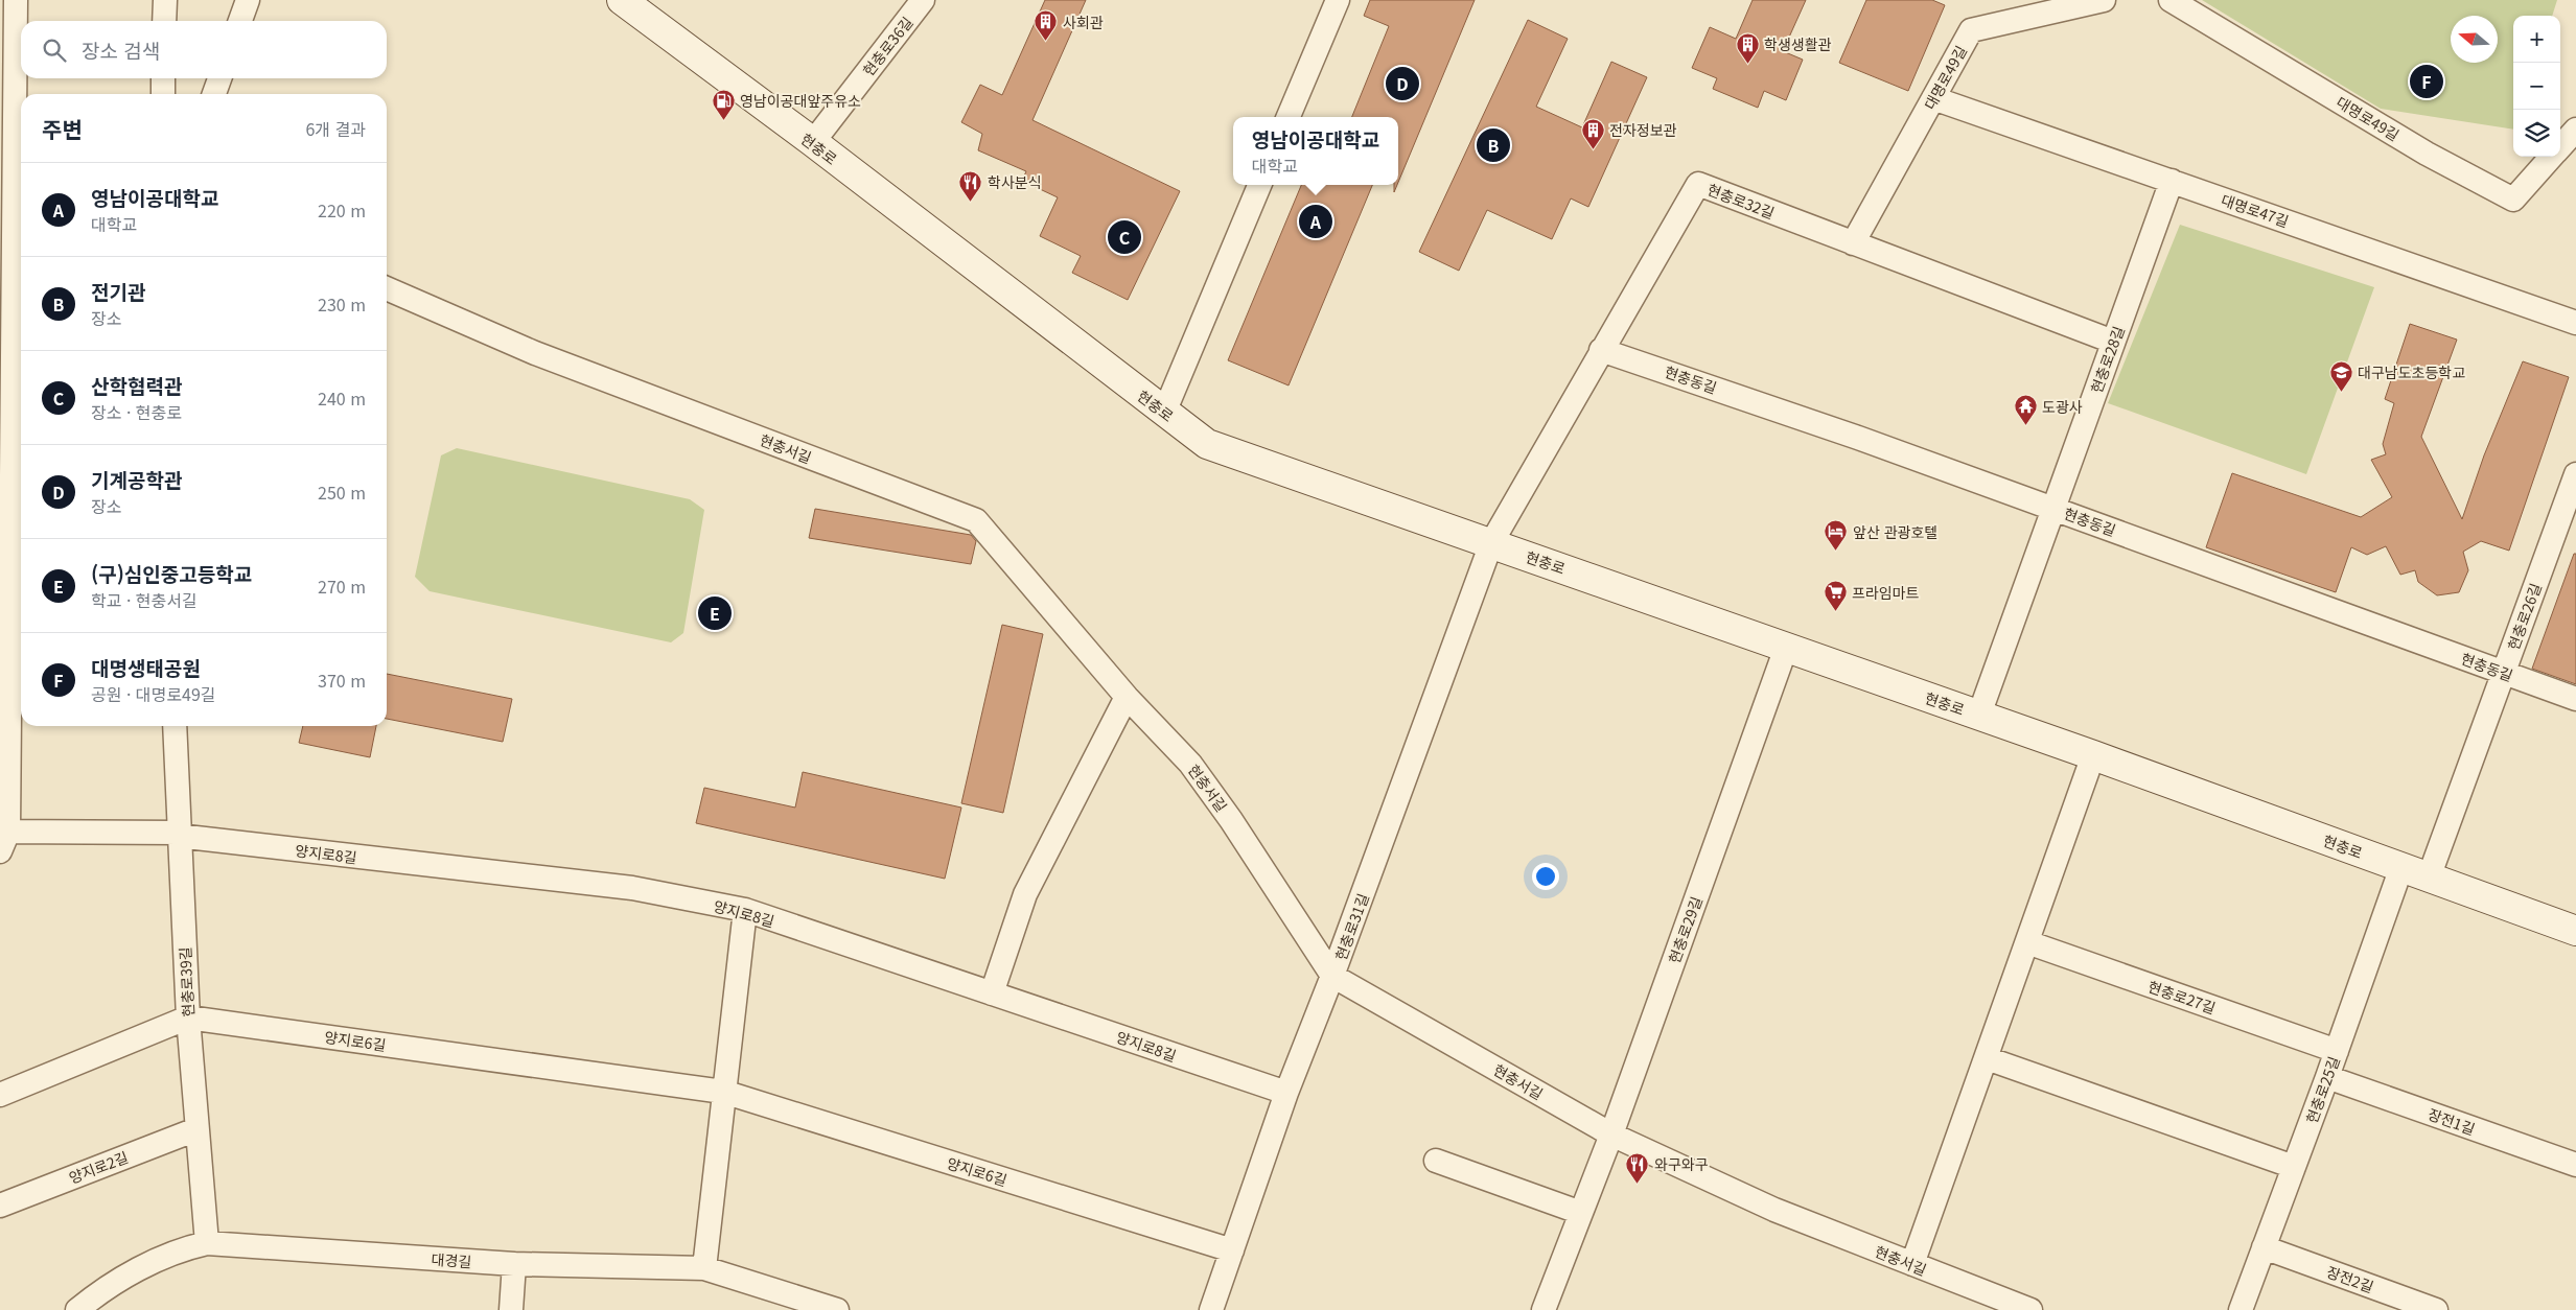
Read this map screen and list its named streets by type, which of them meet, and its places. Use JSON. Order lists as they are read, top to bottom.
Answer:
{
  "streets": {
    "main road": ["현충로"],
    "street": [
      "현충로36길",
      "대명로49길",
      "현충로32길",
      "대명로47길",
      "현충로28길",
      "현충동길",
      "현충서길",
      "현충로26길",
      "양지로8길",
      "현충로31길",
      "현충로29길",
      "현충로39길",
      "현충로27길",
      "양지로6길",
      "현충로25길",
      "장전1길",
      "양지로2길",
      "대경길",
      "장전2길"
    ]
  },
  "crossings": [
    ["현충로36길", "현충로"],
    ["대명로49길", "현충로32길"],
    ["대명로49길", "대명로47길"],
    ["현충로", "현충로32길"],
    ["현충로", "현충로28길"],
    ["현충로", "현충로26길"],
    ["현충로", "현충로31길"],
    ["현충로", "현충로29길"],
    ["현충로", "현충로25길"],
    ["현충로32길", "현충로28길"],
    ["현충로32길", "현충동길"],
    ["현충로32길", "현충로31길"],
    ["대명로47길", "현충로28길"],
    ["현충로28길", "현충동길"],
    ["현충동길", "현충로26길"],
    ["현충서길", "현충로31길"],
    ["현충서길", "현충로29길"],
    ["양지로8길", "현충로31길"],
    ["양지로8길", "현충로39길"],
    ["현충로31길", "양지로6길"],
    ["현충로39길", "양지로6길"],
    ["현충로39길", "양지로2길"],
    ["현충로39길", "대경길"],
    ["현충로27길", "현충로25길"],
    ["현충로25길", "장전1길"],
    ["현충로25길", "장전2길"]
  ],
  "places": {
    "building": ["사회관", "학생생활관", "전자정보관"],
    "fuel station": ["영남이공대앞주유소"],
    "restaurant": ["학사분식", "와구와구"],
    "school or university": ["대구남도초등학교"],
    "temple": ["도광사"],
    "hotel": ["앞산 관광호텔"],
    "supermarket": ["프라임마트"]
  },
  "north": "left",
  "page": {
    "map_buttons": ["+", "−"],
    "search": "장소 검색",
    "pins": [
      "F",
      "D",
      "B",
      "A",
      "C",
      "E"
    ],
    "heading": ["주변", "6개 결과"],
    "popup": ["영남이공대학교", "대학교"],
    "list": [
      {
        "mark": "A",
        "name": "영남이공대학교",
        "note": "대학교",
        "value": "220 m"
      },
      {
        "mark": "B",
        "name": "전기관",
        "note": "장소",
        "value": "230 m"
      },
      {
        "mark": "C",
        "name": "산학협력관",
        "note": "장소 · 현충로",
        "value": "240 m"
      },
      {
        "mark": "D",
        "name": "기계공학관",
        "note": "장소",
        "value": "250 m"
      },
      {
        "mark": "E",
        "name": "(구)심인중고등학교",
        "note": "학교 · 현충서길",
        "value": "270 m"
      },
      {
        "mark": "F",
        "name": "대명생태공원",
        "note": "공원 · 대명로49길",
        "value": "370 m"
      }
    ]
  }
}
